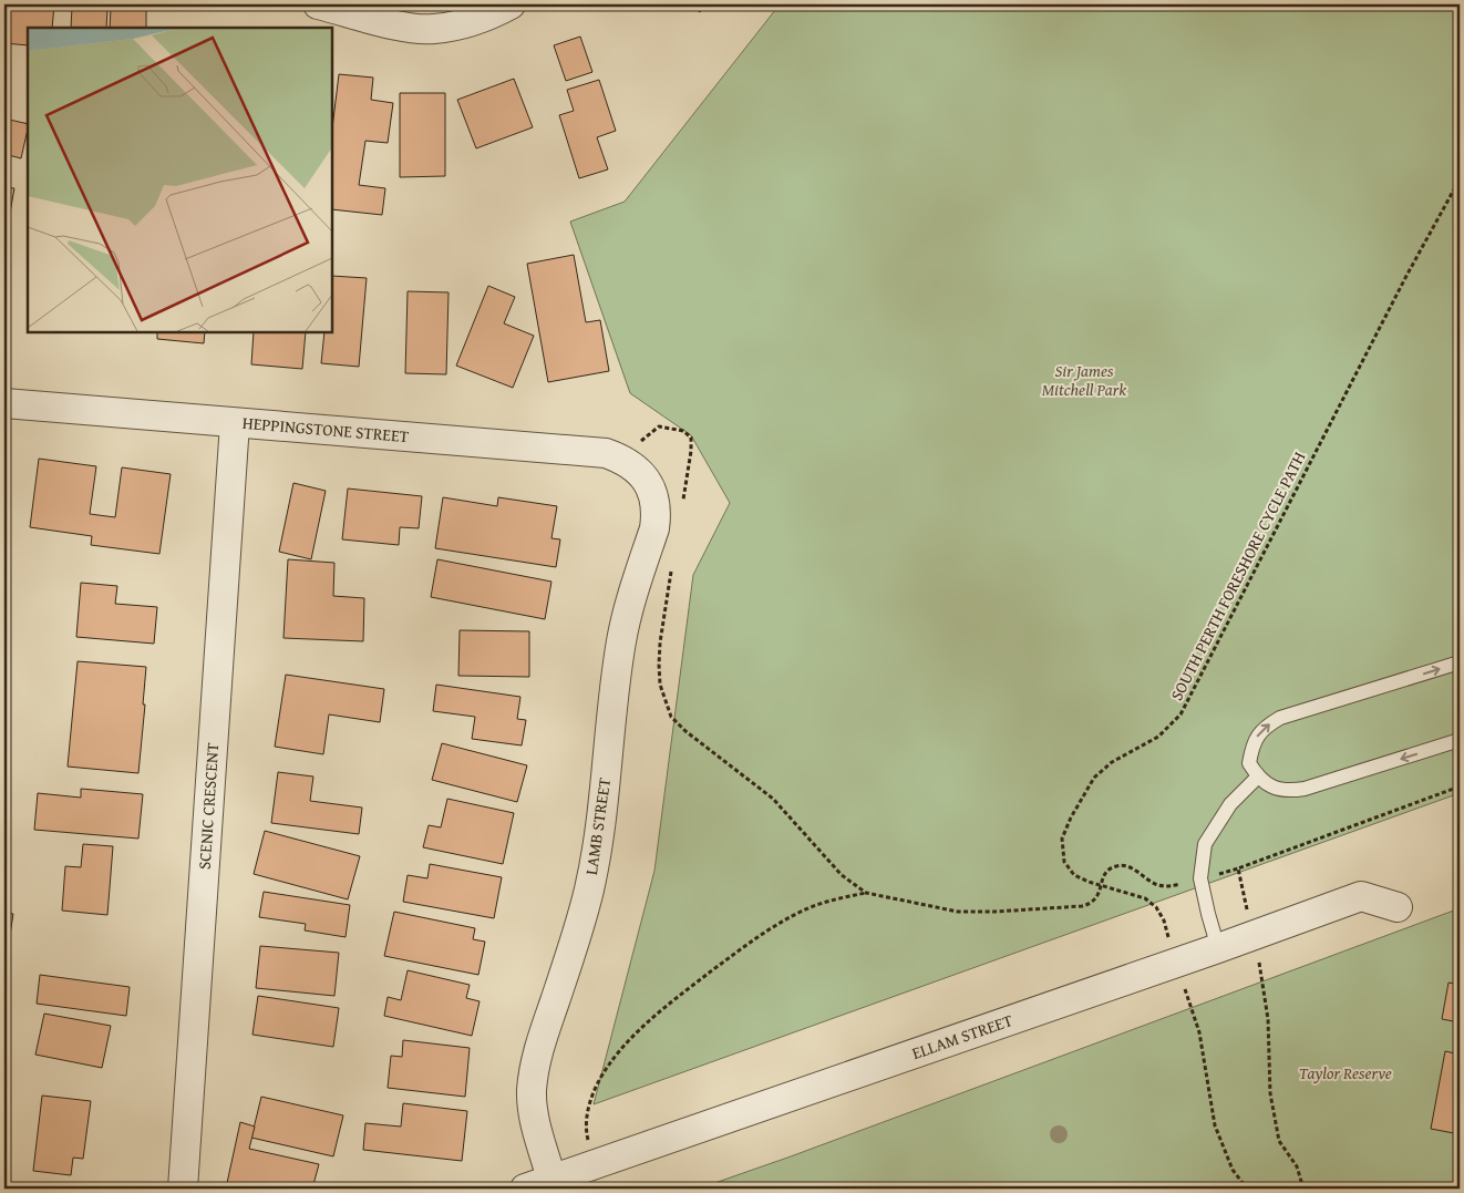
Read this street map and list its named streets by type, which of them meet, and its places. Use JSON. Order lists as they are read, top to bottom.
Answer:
{
  "streets": {
    "street": [
      "HEPPINGSTONE STREET",
      "SCENIC CRESCENT",
      "LAMB STREET",
      "ELLAM STREET"
    ],
    "path": ["SOUTH PERTH FORESHORE CYCLE PATH"]
  },
  "crossings": [
    ["HEPPINGSTONE STREET", "SCENIC CRESCENT"],
    ["HEPPINGSTONE STREET", "LAMB STREET"],
    ["SOUTH PERTH FORESHORE CYCLE PATH", "ELLAM STREET"],
    ["LAMB STREET", "ELLAM STREET"]
  ],
  "parks": ["Sir James Mitchell Park", "Taylor Reserve"]
}
